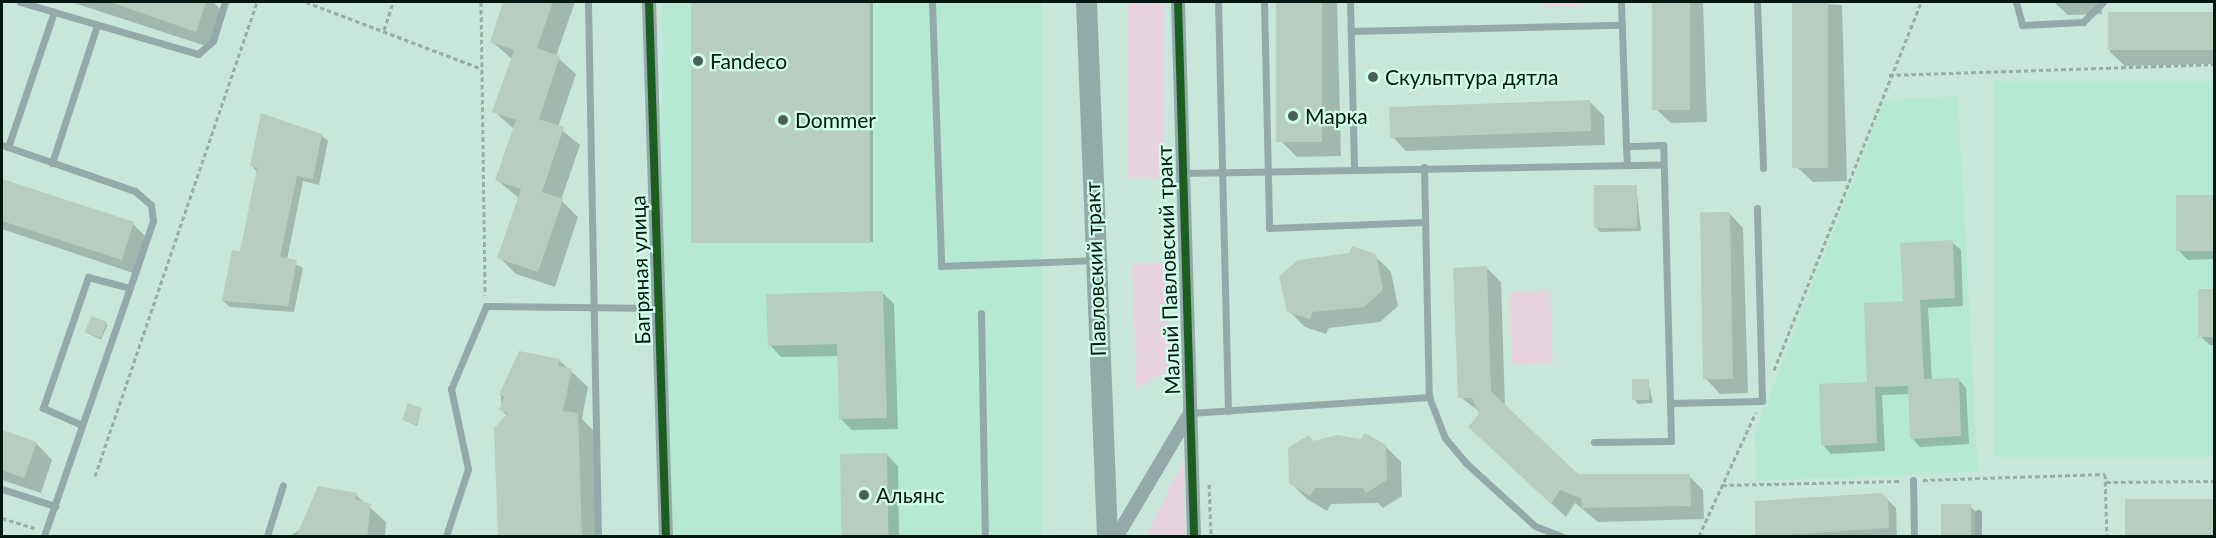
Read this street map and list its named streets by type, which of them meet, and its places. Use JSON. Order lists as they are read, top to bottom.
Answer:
{
  "streets": {
    "main road": ["Павловский тракт"],
    "street": ["Багряная улица", "Малый Павловский тракт"]
  },
  "places": [
    "Fandeco",
    "Скульптура дятла",
    "Марка",
    "Dommer",
    "Альянс"
  ]
}
